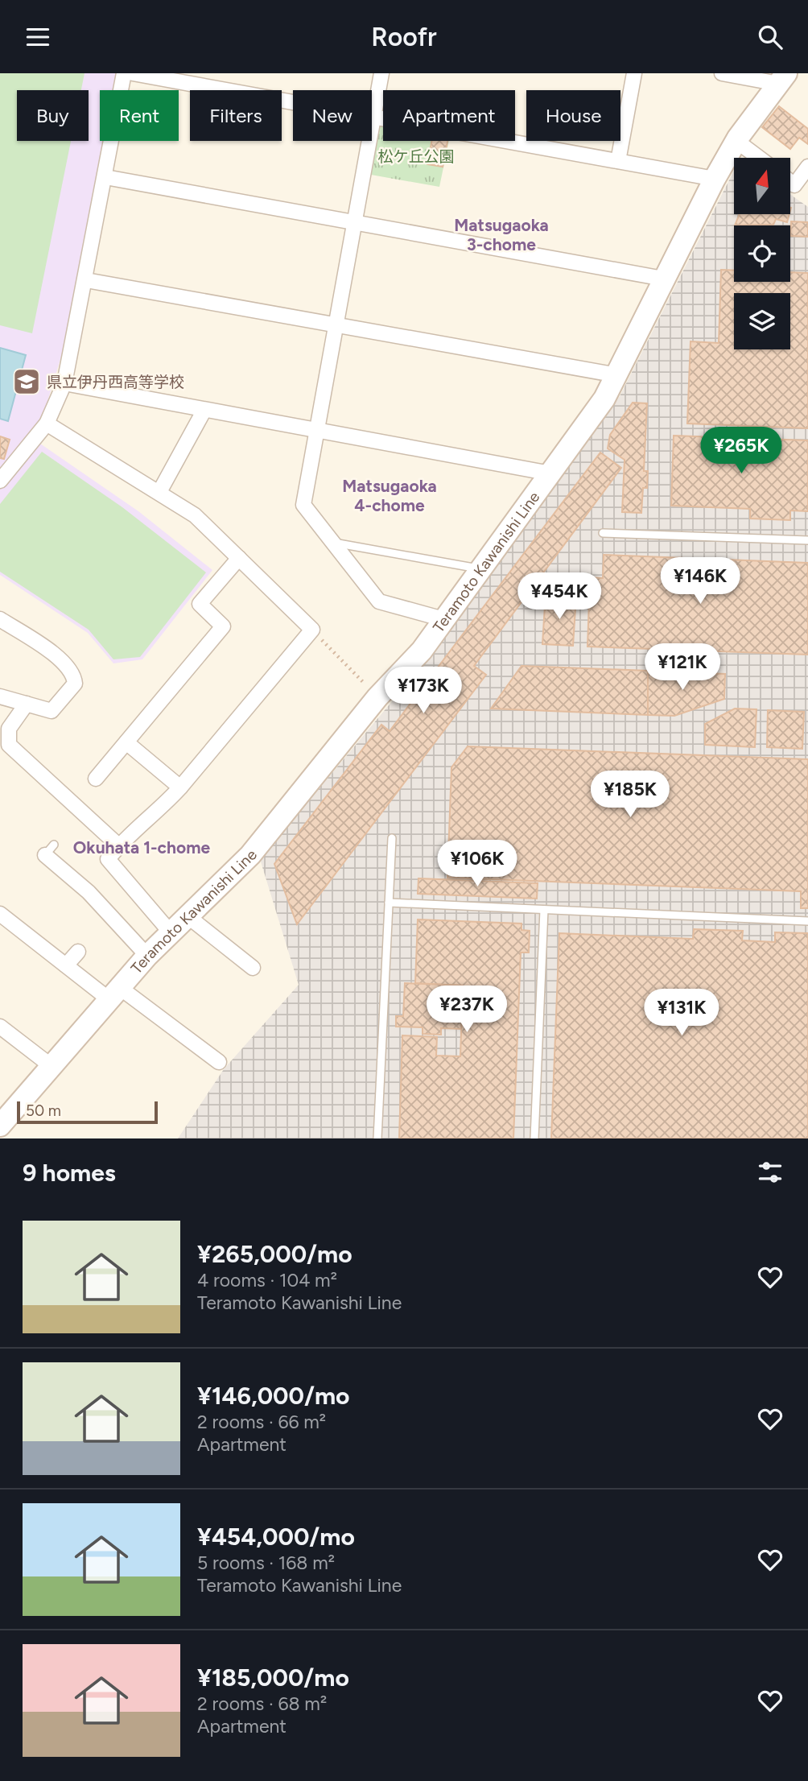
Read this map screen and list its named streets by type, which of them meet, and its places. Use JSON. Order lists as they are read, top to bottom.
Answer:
{
  "streets": {
    "main road": ["Teramoto Kawanishi Line"]
  },
  "districts": ["Matsugaoka 3-chome", "Matsugaoka 4-chome", "Okuhata 1-chome"],
  "parks": ["松ケ丘公園"],
  "places": {
    "school or university": ["県立伊丹西高等学校"]
  },
  "scale_bar": "50 m",
  "north": "top",
  "page": {
    "header": "Roofr",
    "chip": [
      "Buy",
      "Rent",
      "Filters",
      "New",
      "Apartment",
      "House"
    ],
    "price": [
      "¥265K",
      "¥146K",
      "¥454K",
      "¥121K",
      "¥173K",
      "¥185K",
      "¥106K",
      "¥237K",
      "¥131K"
    ],
    "scale": "50 m",
    "heading": "9 homes",
    "list": [
      {
        "name": "¥265,000/mo",
        "note": "4 rooms · 104 m² · Teramoto Kawanishi Line"
      },
      {
        "name": "¥146,000/mo",
        "note": "2 rooms · 66 m² · Apartment"
      },
      {
        "name": "¥454,000/mo",
        "note": "5 rooms · 168 m² · Teramoto Kawanishi Line"
      },
      {
        "name": "¥185,000/mo",
        "note": "2 rooms · 68 m² · Apartment"
      }
    ]
  }
}
